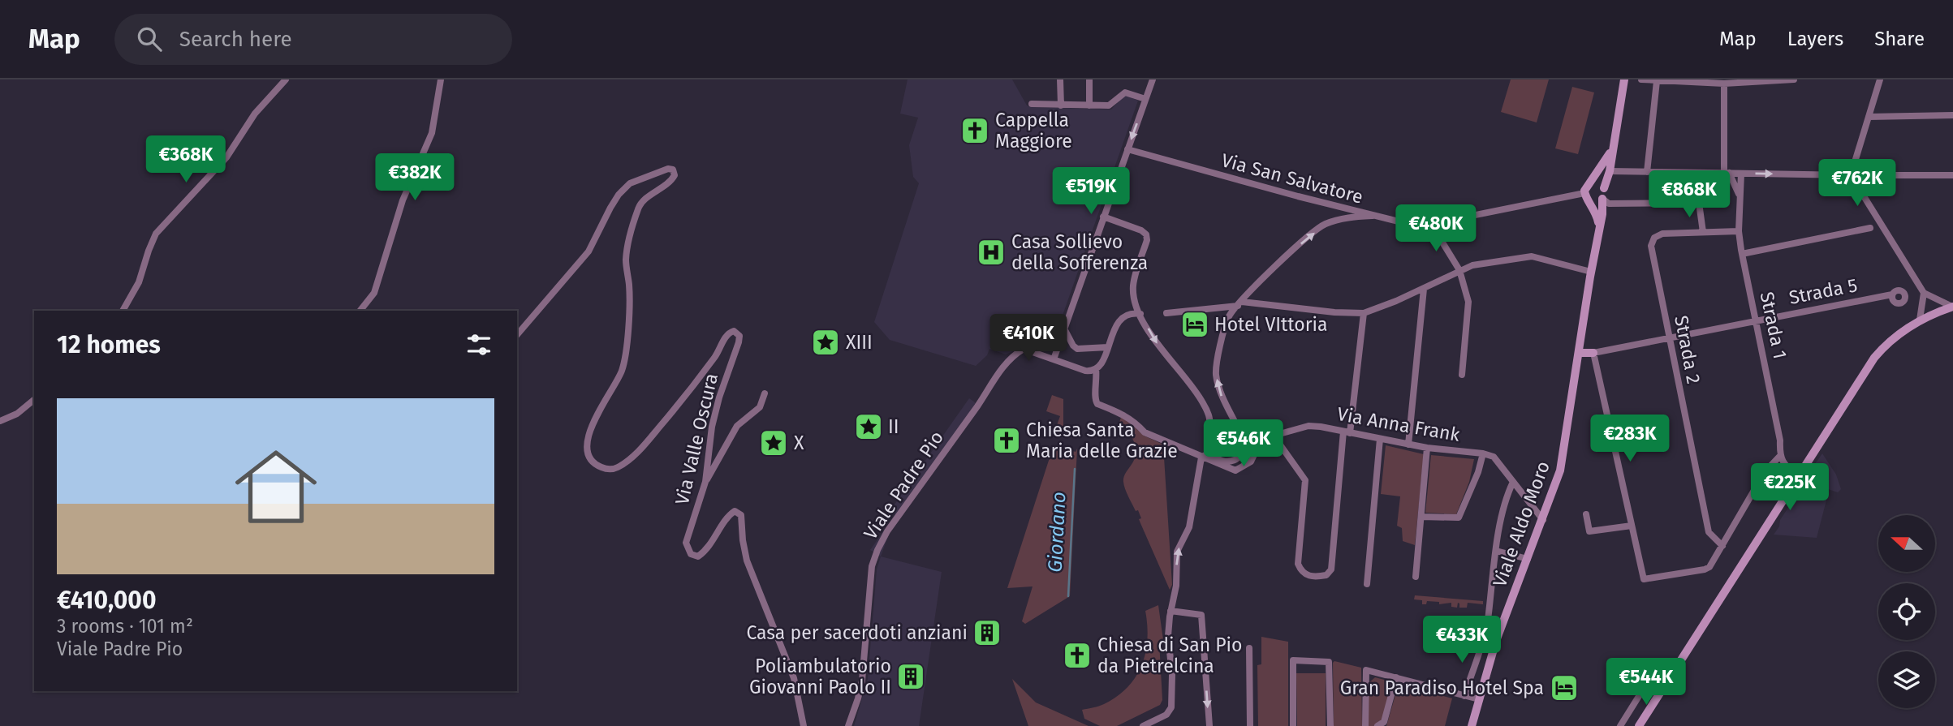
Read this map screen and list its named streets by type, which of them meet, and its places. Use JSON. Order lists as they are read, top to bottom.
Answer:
{
  "streets": {
    "main road": ["Viale Aldo Moro"],
    "street": [
      "Via San Salvatore",
      "Strada 5",
      "Strada 1",
      "Strada 2",
      "Via Anna Frank",
      "Via Valle Oscura",
      "Viale Padre Pio"
    ]
  },
  "crossings": [
    ["Via San Salvatore", "Viale Aldo Moro"],
    ["Strada 5", "Strada 1"],
    ["Strada 5", "Strada 2"],
    ["Strada 1", "Strada 2"],
    ["Via Anna Frank", "Viale Aldo Moro"]
  ],
  "water": ["Giordano"],
  "places": {
    "church": ["Cappella Maggiore", "Chiesa Santa Maria delle Grazie", "Chiesa di San Pio da Pietrelcina"],
    "hospital": ["Casa Sollievo della Sofferenza"],
    "hotel": ["Hotel VIttoria", "Gran Paradiso Hotel Spa"],
    "place": ["XIII", "II", "X"],
    "building": ["Casa per sacerdoti anziani", "Poliambulatorio Giovanni Paolo II"]
  },
  "north": "left",
  "page": {
    "header": "Map",
    "search": "Search here",
    "nav": ["Map", "Layers", "Share"],
    "price": [
      "€368K",
      "€382K",
      "€762K",
      "€519K",
      "€868K",
      "€480K",
      "€410K",
      "€283K",
      "€546K",
      "€225K",
      "€433K",
      "€544K"
    ],
    "heading": "12 homes",
    "list": [
      {
        "name": "€410,000",
        "note": "3 rooms · 101 m² · Viale Padre Pio"
      }
    ]
  }
}
